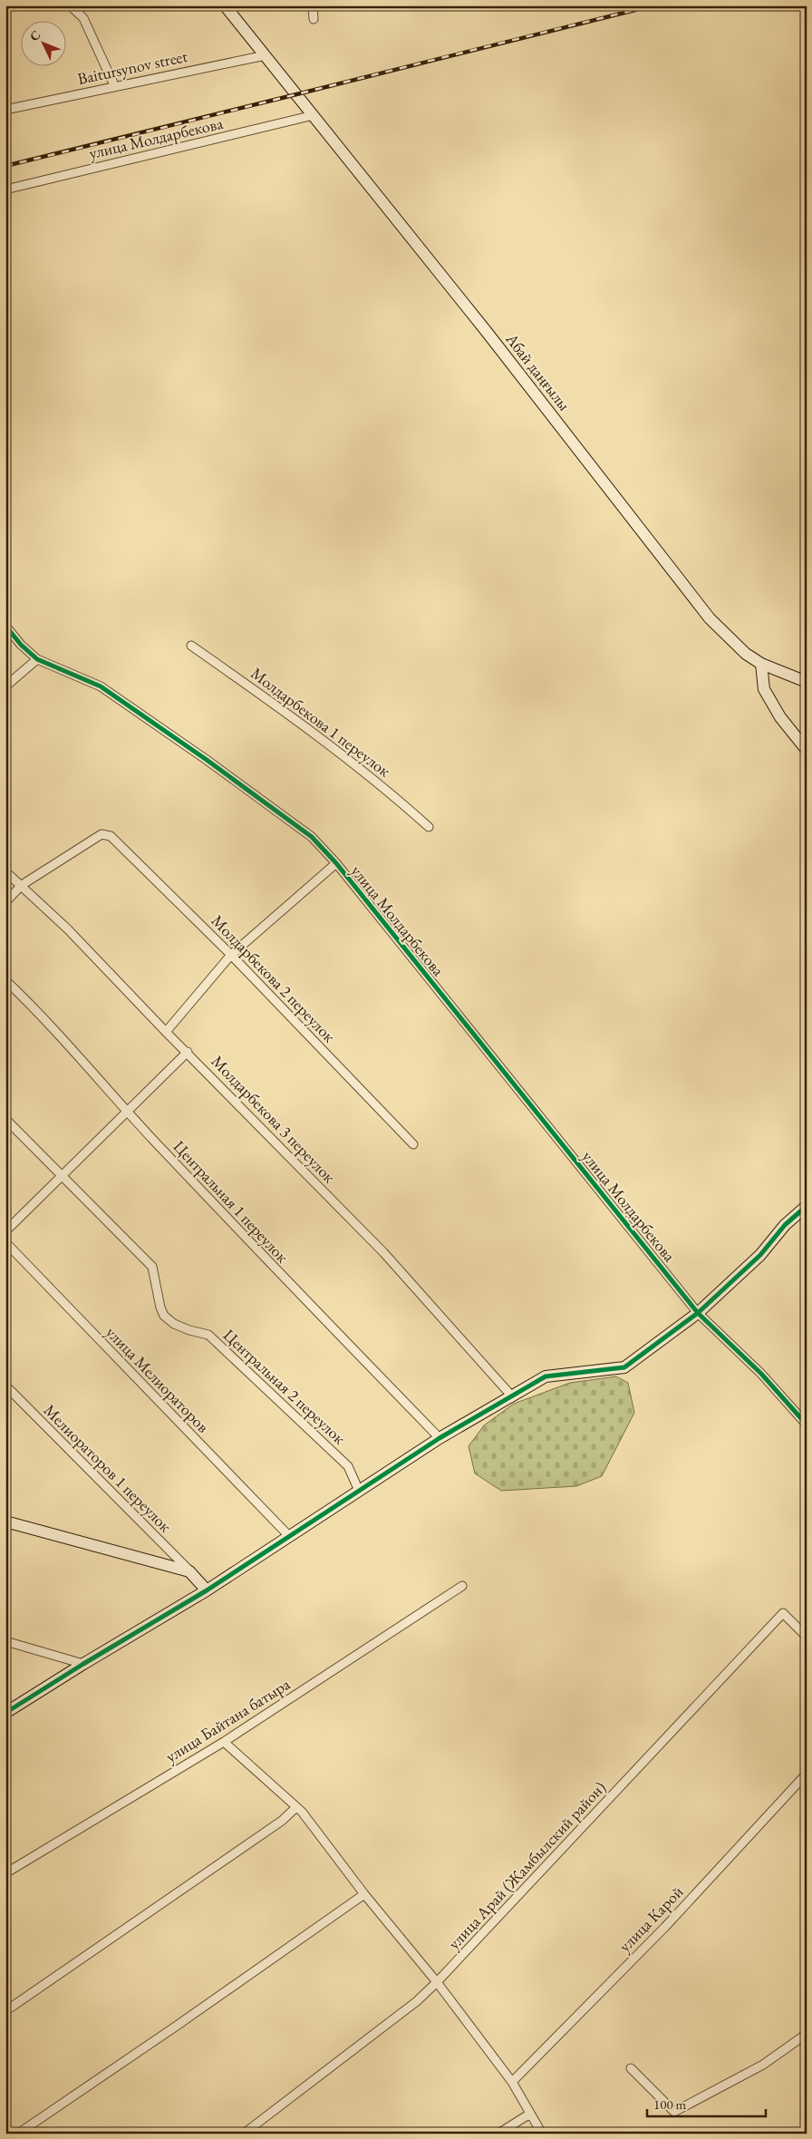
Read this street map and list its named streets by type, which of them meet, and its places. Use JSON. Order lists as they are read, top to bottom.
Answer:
{
  "streets": {
    "street": [
      "Baitursynov street",
      "улица Молдарбекова",
      "Абай даңғылы",
      "Молдарбекова 1 переулок",
      "Молдарбекова 2 переулок",
      "Молдарбекова 3 переулок",
      "Центральная 1 переулок",
      "улица Мелиораторов",
      "Центральная 2 переулок",
      "Мелиораторов 1 переулок",
      "улица Байтана батыра",
      "улица Арай (Жамбылский район)",
      "улица Карой"
    ]
  },
  "crossings": [
    ["Baitursynov street", "Абай даңғылы"],
    ["улица Молдарбекова", "Абай даңғылы"],
    ["Молдарбекова 2 переулок", "Молдарбекова 3 переулок"]
  ],
  "scale_bar": "100 m",
  "north": "top left"
}
